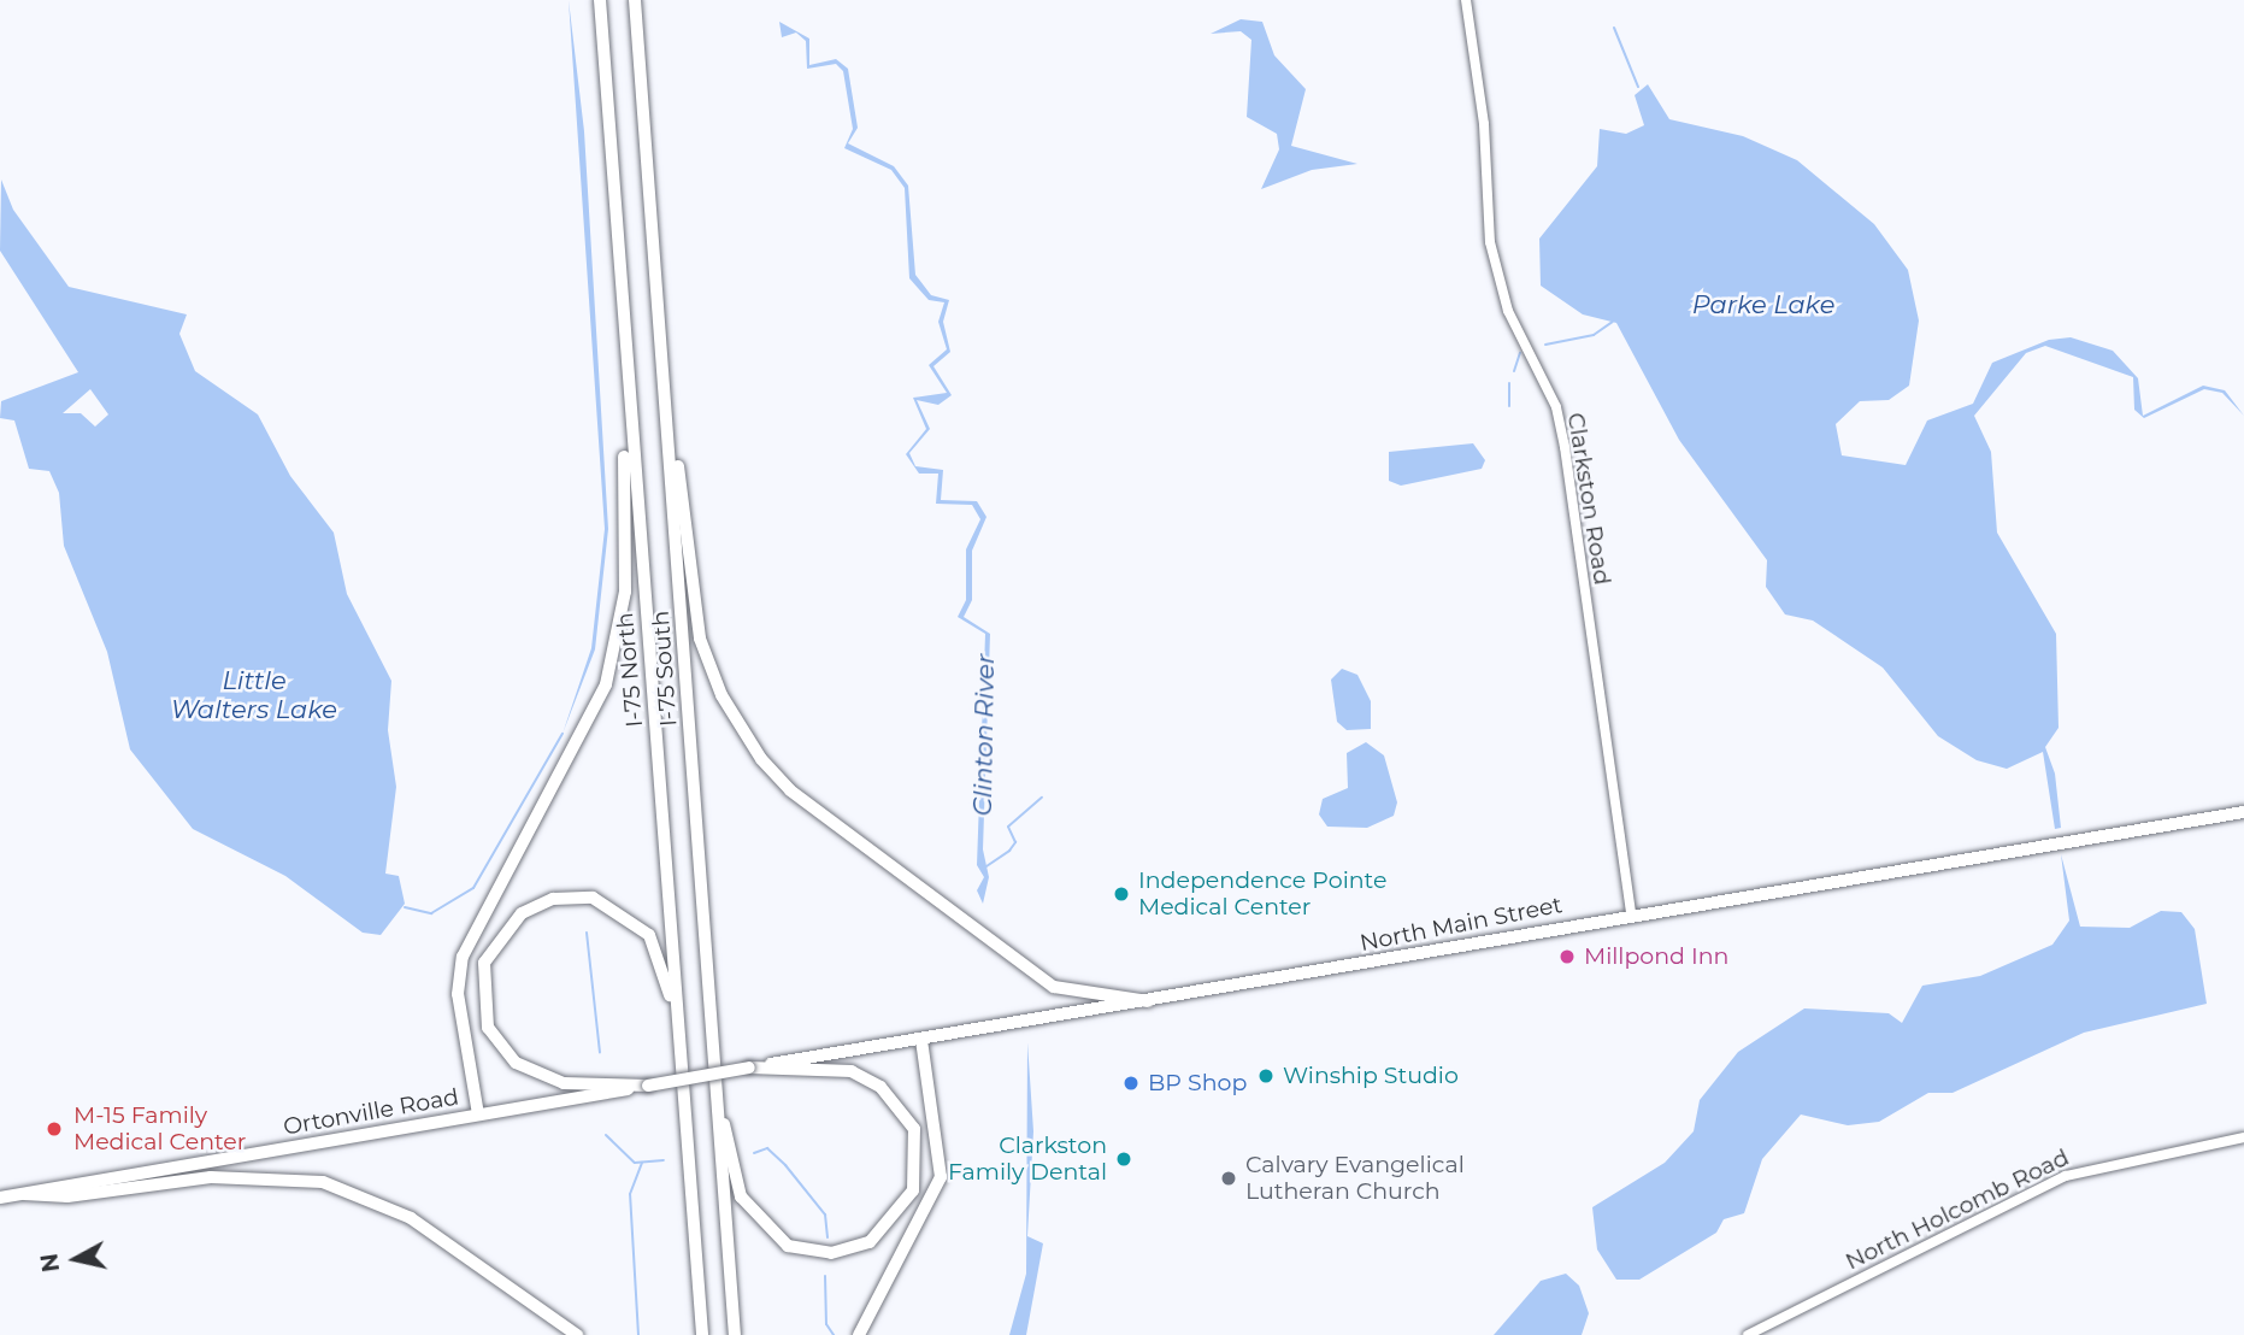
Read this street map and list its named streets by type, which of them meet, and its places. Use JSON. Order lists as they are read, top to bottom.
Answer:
{
  "streets": {
    "highway": ["I-75 South", "I-75 North"],
    "main road": ["North Main Street", "Ortonville Road"],
    "street": ["Clarkston Road", "North Holcomb Road"]
  },
  "crossings": [
    ["Clarkston Road", "North Main Street"],
    ["North Main Street", "Ortonville Road"]
  ],
  "water": ["Parke Lake", "Little Walters Lake", "Clinton River"],
  "places": [
    "Independence Pointe Medical Center",
    "Millpond Inn",
    "Winship Studio",
    "BP Shop",
    "M-15 Family Medical Center",
    "Clarkston Family Dental",
    "Calvary Evangelical Lutheran Church"
  ],
  "north": "left"
}
